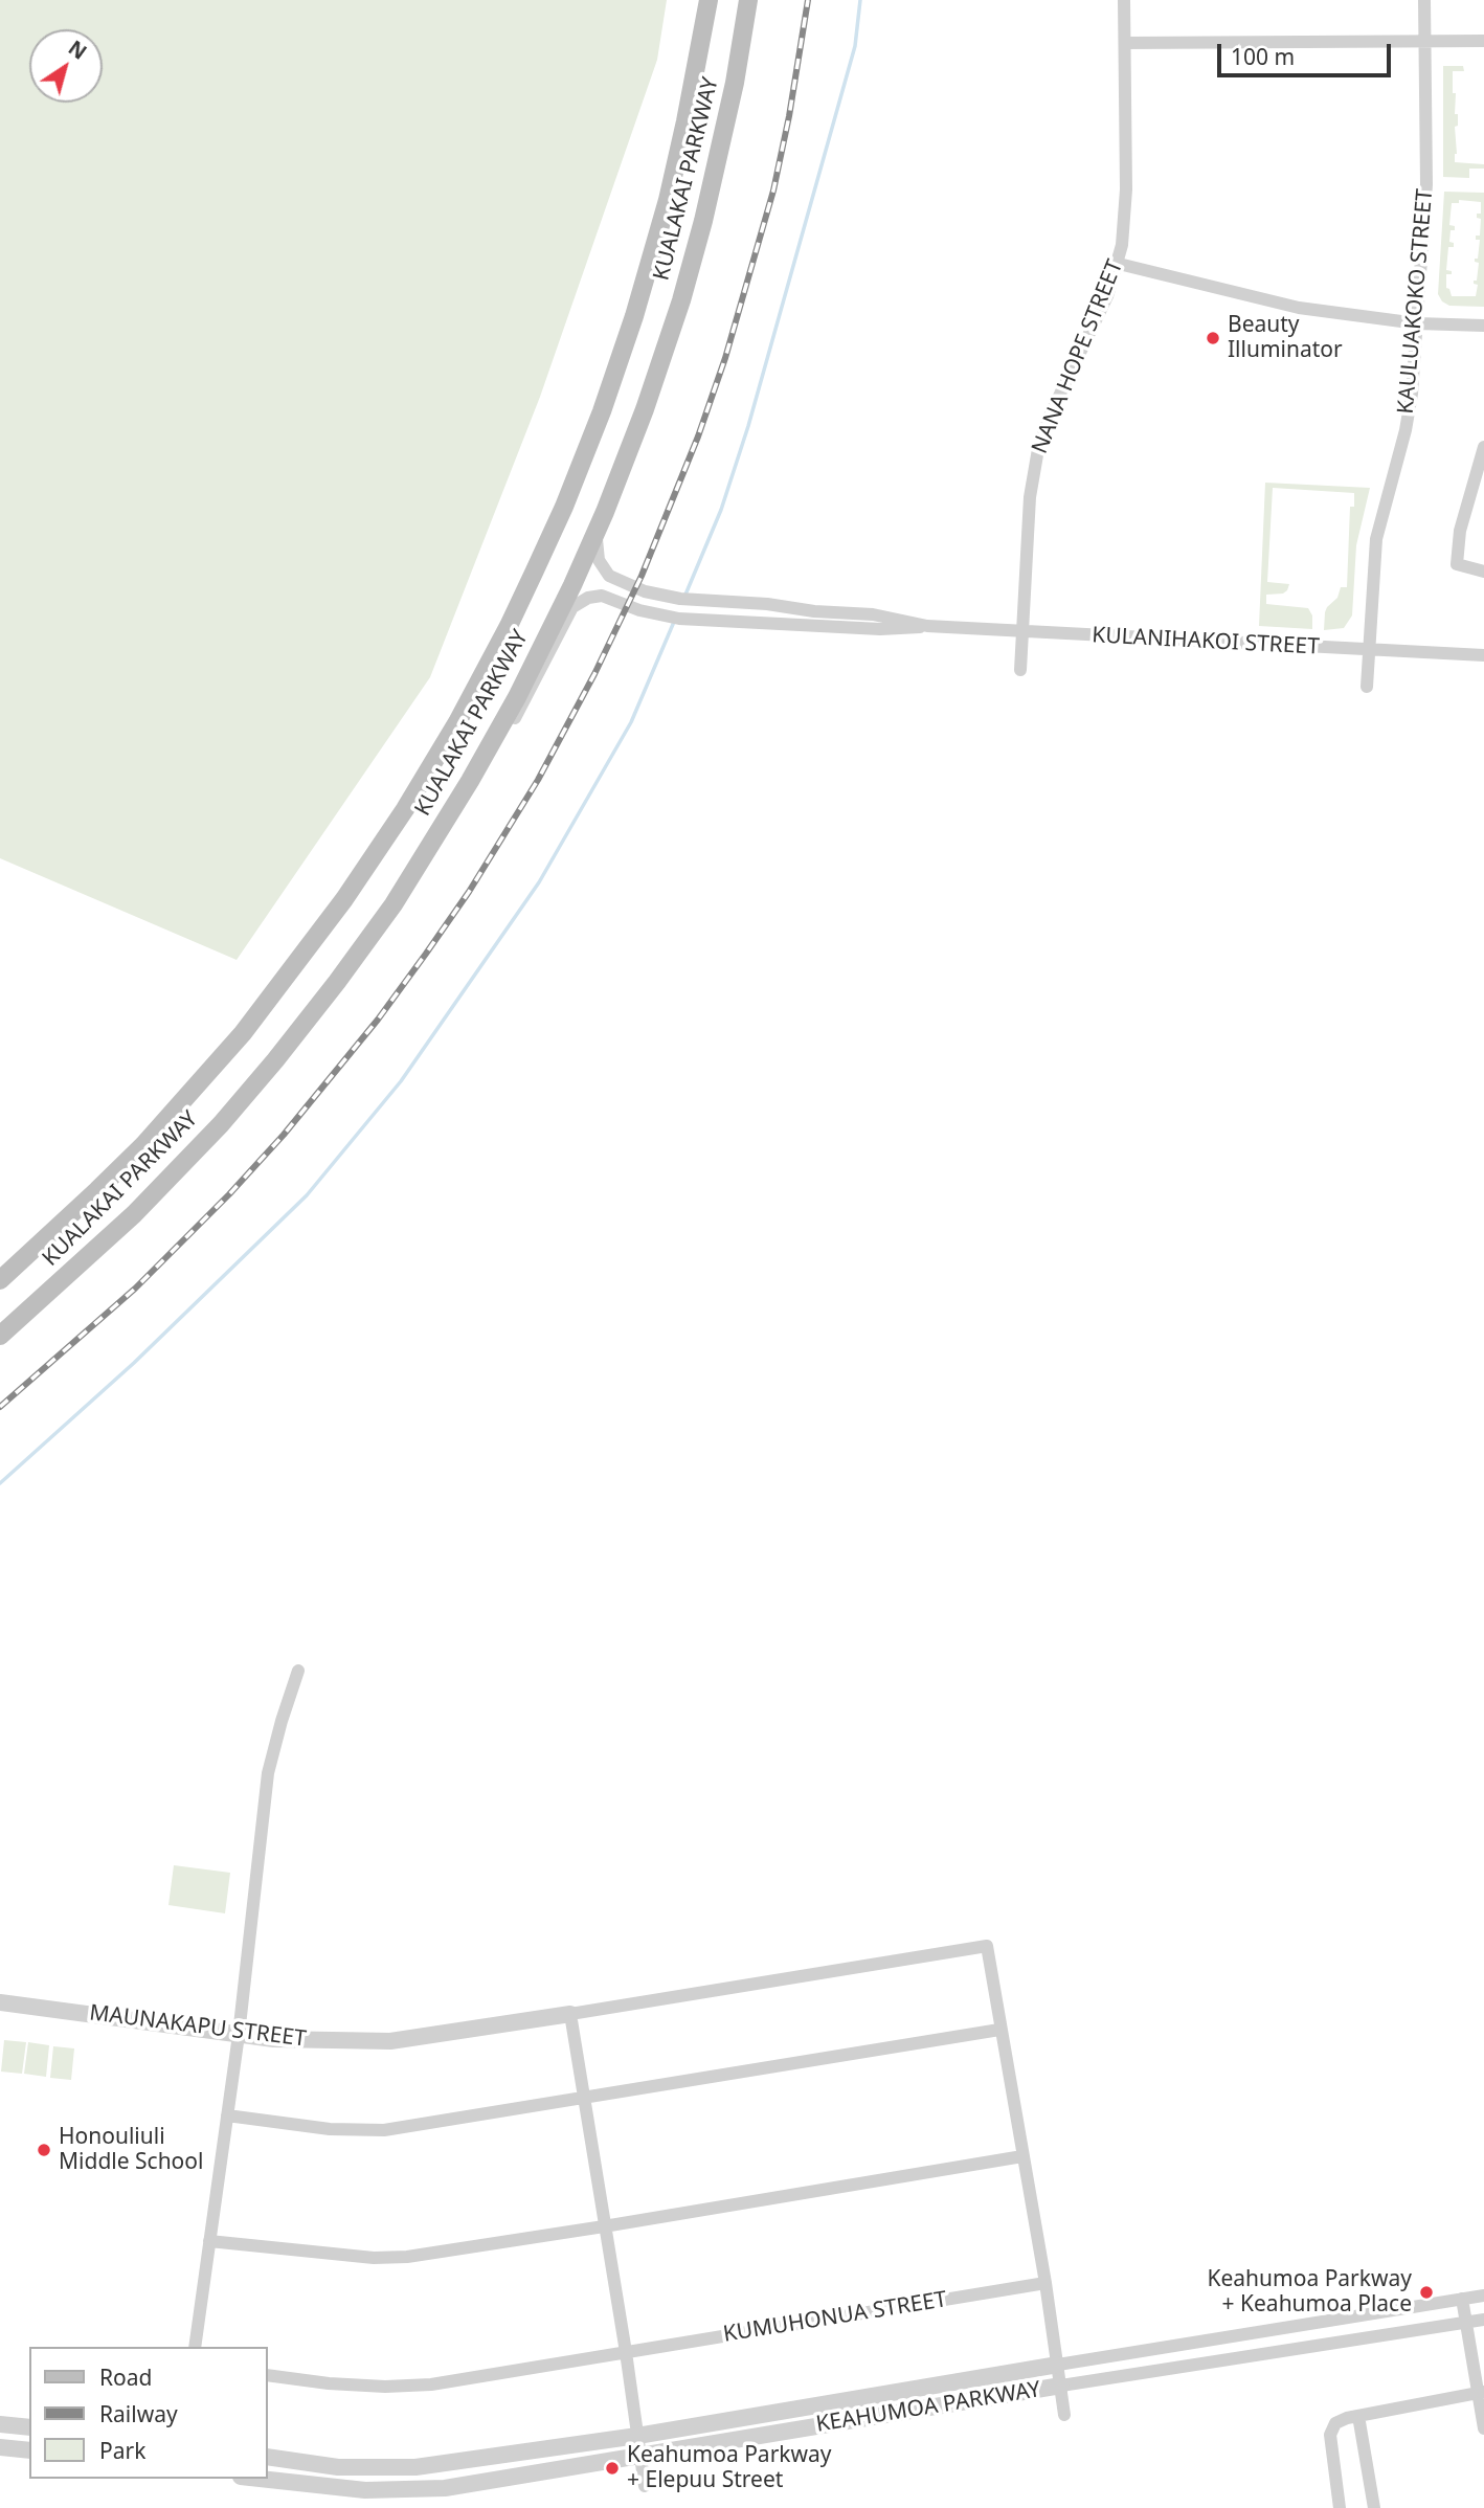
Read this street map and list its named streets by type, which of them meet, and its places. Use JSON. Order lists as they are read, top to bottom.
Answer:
{
  "streets": {
    "main road": ["KUALAKAI PARKWAY"],
    "street": [
      "KAULUAKOKO STREET",
      "NANA HOPE STREET",
      "KULANIHAKOI STREET",
      "MAUNAKAPU STREET",
      "KUMUHONUA STREET",
      "KEAHUMOA PARKWAY"
    ]
  },
  "crossings": [
    ["KUALAKAI PARKWAY", "KULANIHAKOI STREET"],
    ["KAULUAKOKO STREET", "KULANIHAKOI STREET"],
    ["NANA HOPE STREET", "KULANIHAKOI STREET"]
  ],
  "places": [
    "Beauty Illuminator",
    "Honouliuli Middle School",
    "Keahumoa Parkway + Keahumoa Place",
    "Keahumoa Parkway + Elepuu Street"
  ],
  "legend": ["Road", "Railway", "Park"],
  "scale_bar": "100 m",
  "north": "top right"
}
